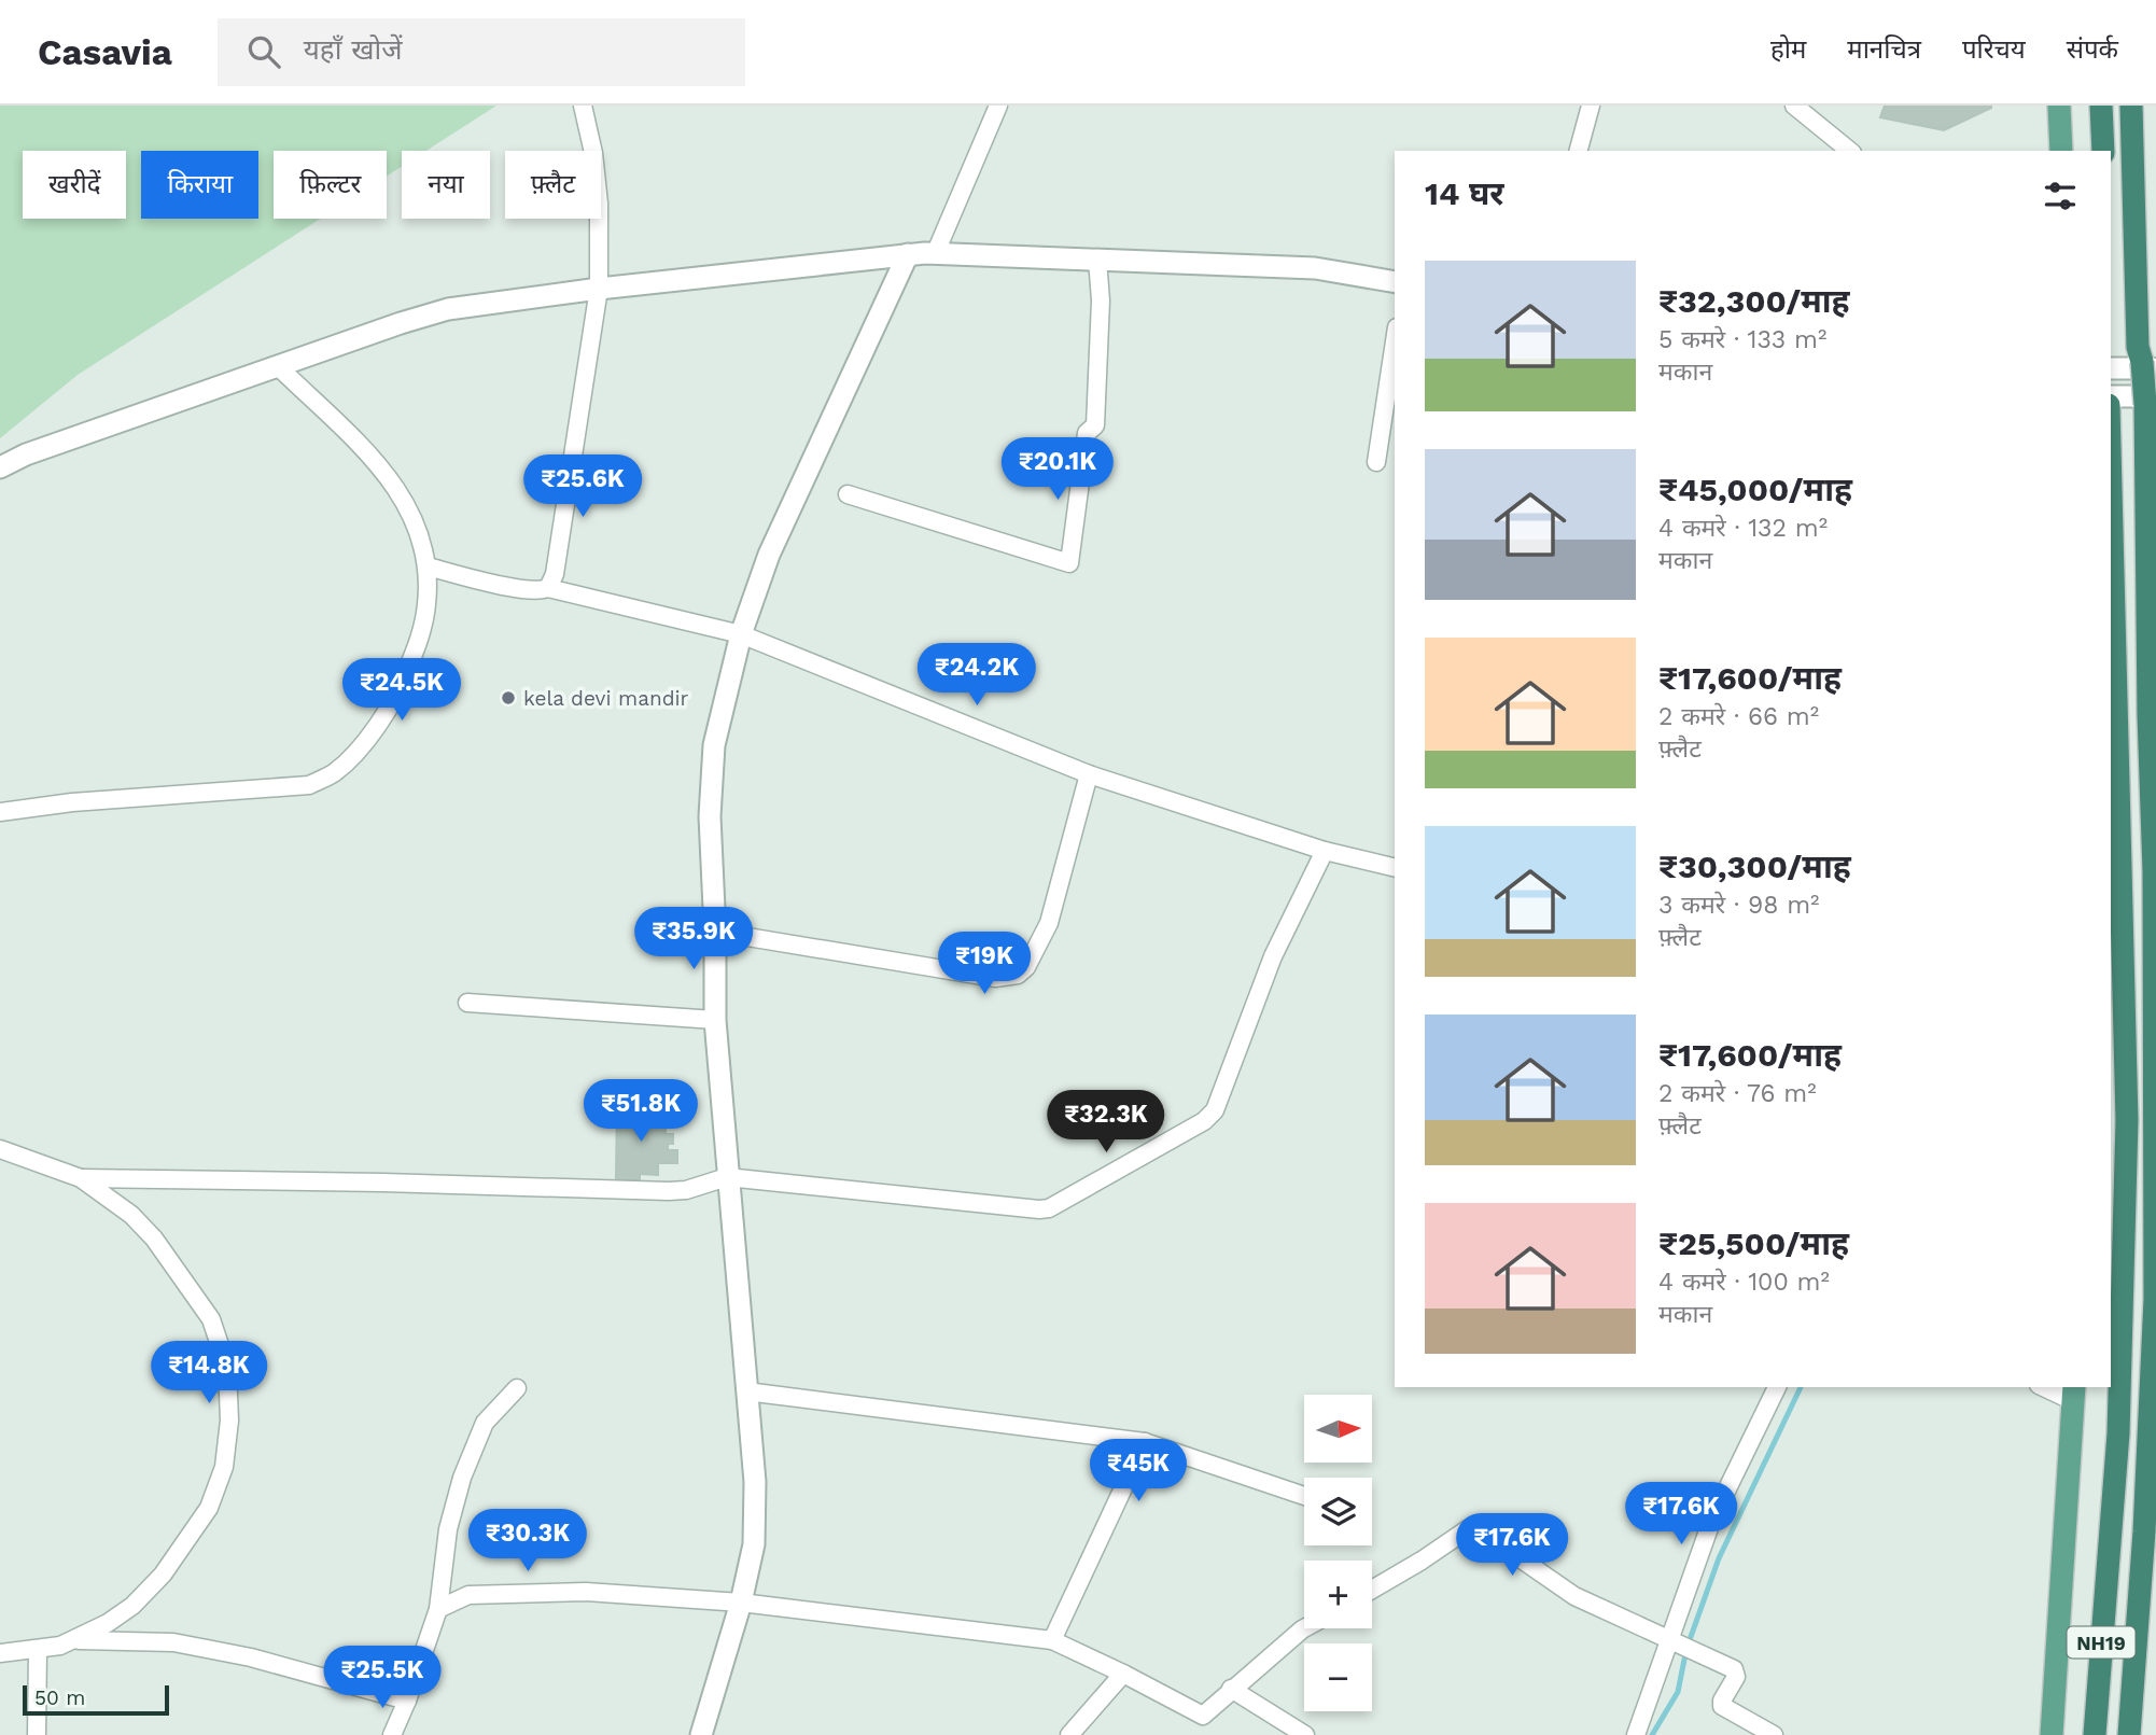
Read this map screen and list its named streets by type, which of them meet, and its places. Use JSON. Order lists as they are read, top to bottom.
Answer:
{
  "streets": {
    "highway": ["NH19"]
  },
  "places": ["kela devi mandir"],
  "scale_bar": "50 m",
  "north": "right",
  "page": {
    "header": "Casavia",
    "search": "यहाँ खोजें",
    "nav": [
      "होम",
      "मानचित्र",
      "परिचय",
      "संपर्क"
    ],
    "chip": [
      "खरीदें",
      "किराया",
      "फ़िल्टर",
      "नया",
      "फ़्लैट"
    ],
    "heading": "14 घर",
    "list": [
      {
        "name": "₹32,300/माह",
        "note": "5 कमरे · 133 m² · मकान"
      },
      {
        "name": "₹45,000/माह",
        "note": "4 कमरे · 132 m² · मकान"
      },
      {
        "name": "₹17,600/माह",
        "note": "2 कमरे · 66 m² · फ़्लैट"
      },
      {
        "name": "₹30,300/माह",
        "note": "3 कमरे · 98 m² · फ़्लैट"
      },
      {
        "name": "₹17,600/माह",
        "note": "2 कमरे · 76 m² · फ़्लैट"
      },
      {
        "name": "₹25,500/माह",
        "note": "4 कमरे · 100 m² · मकान"
      }
    ],
    "price": [
      "₹20.1K",
      "₹25.6K",
      "₹24.2K",
      "₹24.5K",
      "₹35.9K",
      "₹19K",
      "₹51.8K",
      "₹32.3K",
      "₹14.8K",
      "₹45K",
      "₹17.6K",
      "₹30.3K",
      "₹17.6K",
      "₹25.5K"
    ],
    "map_buttons": ["+", "−"],
    "scale": "50 m"
  }
}
